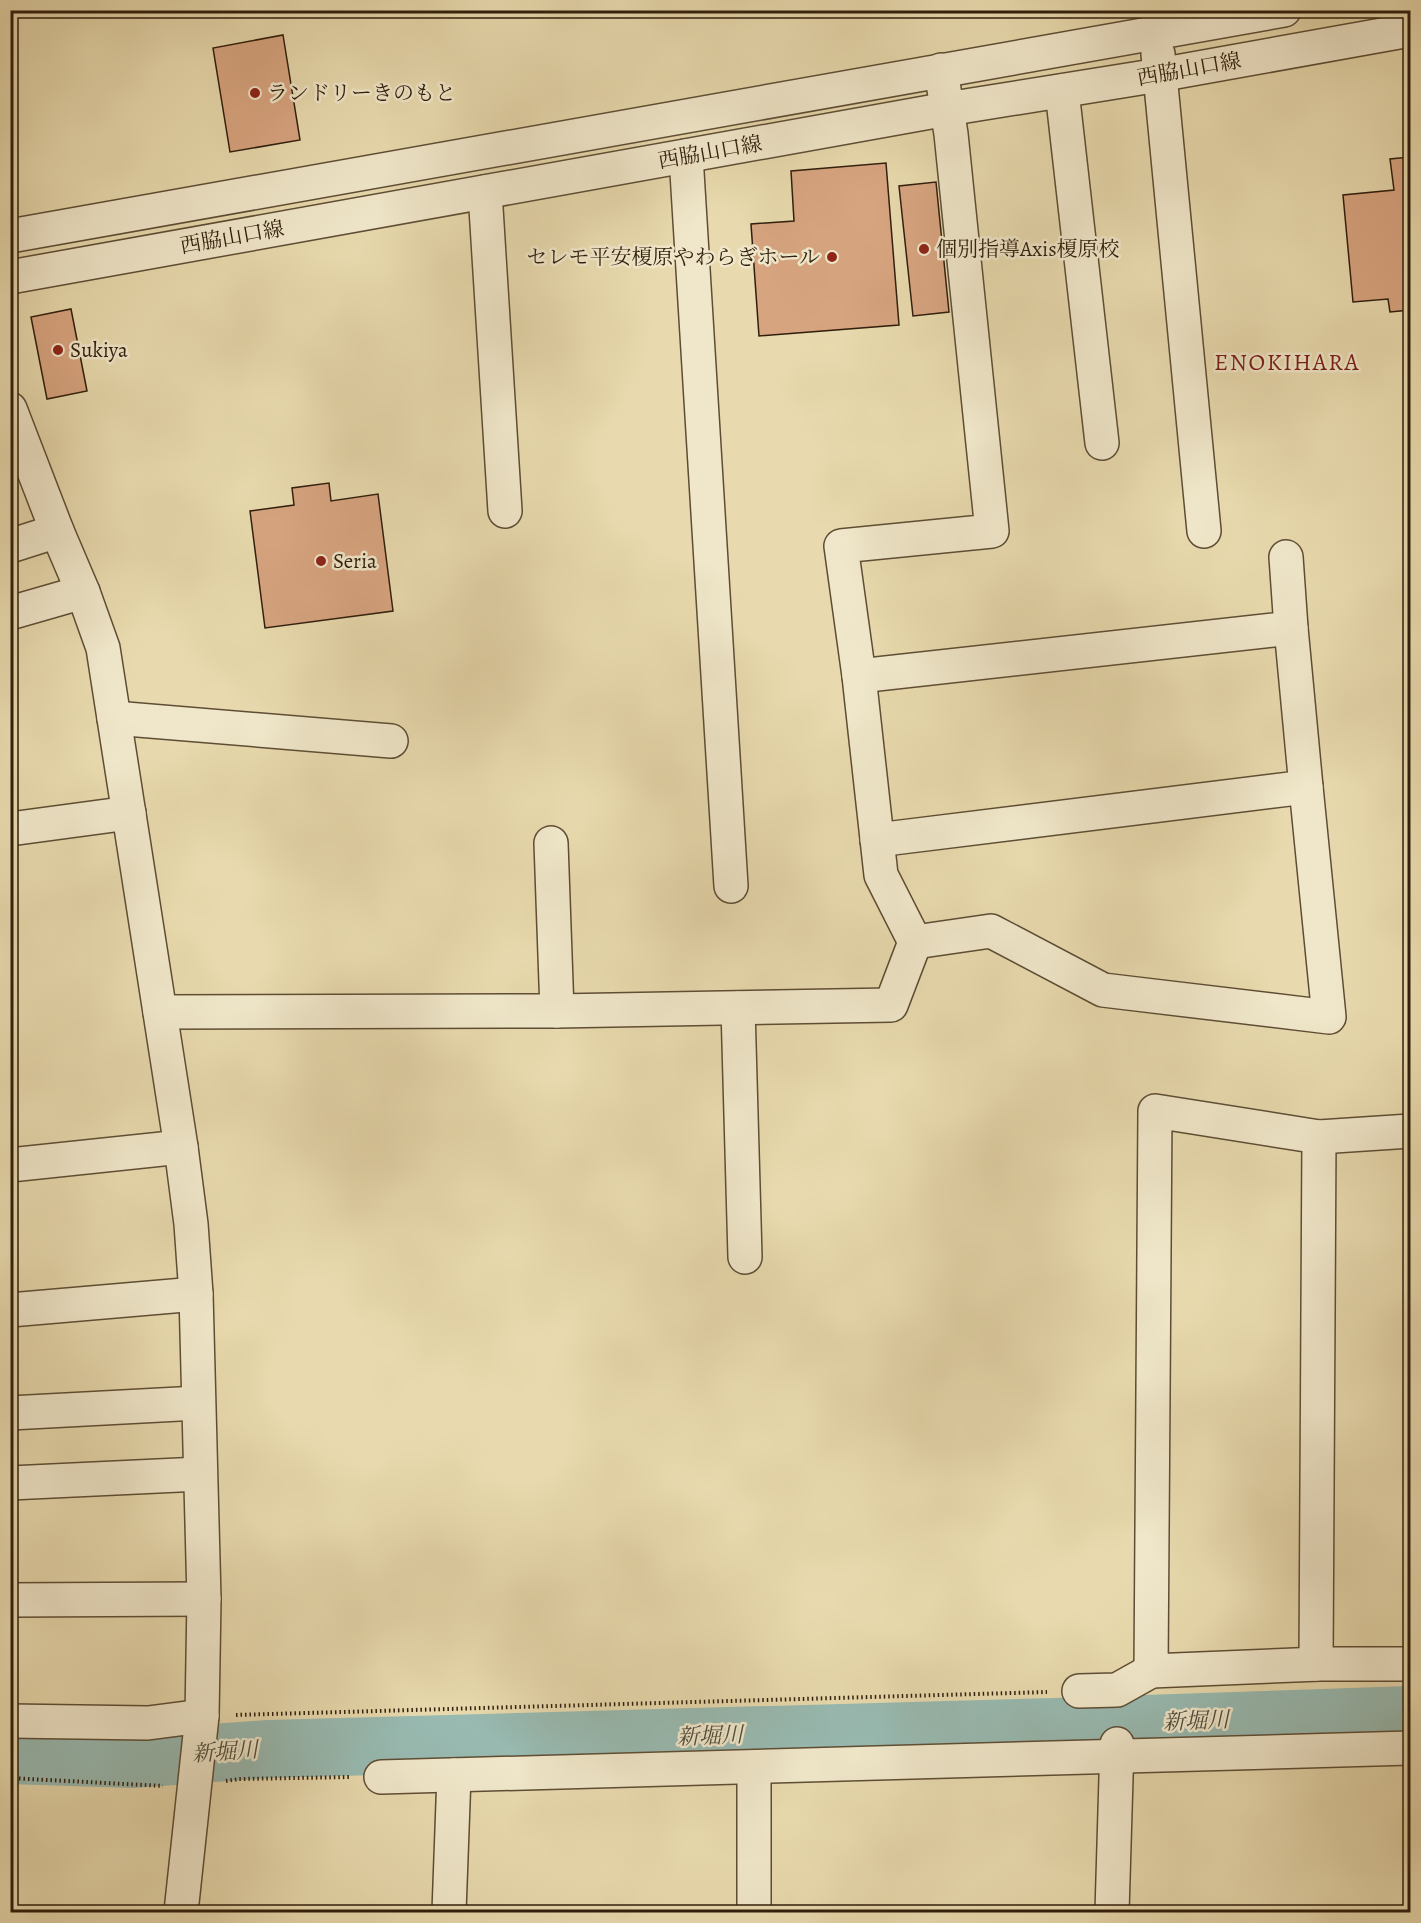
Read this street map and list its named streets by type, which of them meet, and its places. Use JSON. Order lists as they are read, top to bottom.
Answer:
{
  "streets": {
    "street": ["西脇山口線"]
  },
  "districts": ["ENOKIHARA"],
  "water": ["新堀川"],
  "places": [
    "ランドリーきのもと",
    "個別指導Axis榎原校",
    "セレモ平安榎原やわらぎホール",
    "Sukiya",
    "Seria"
  ]
}
